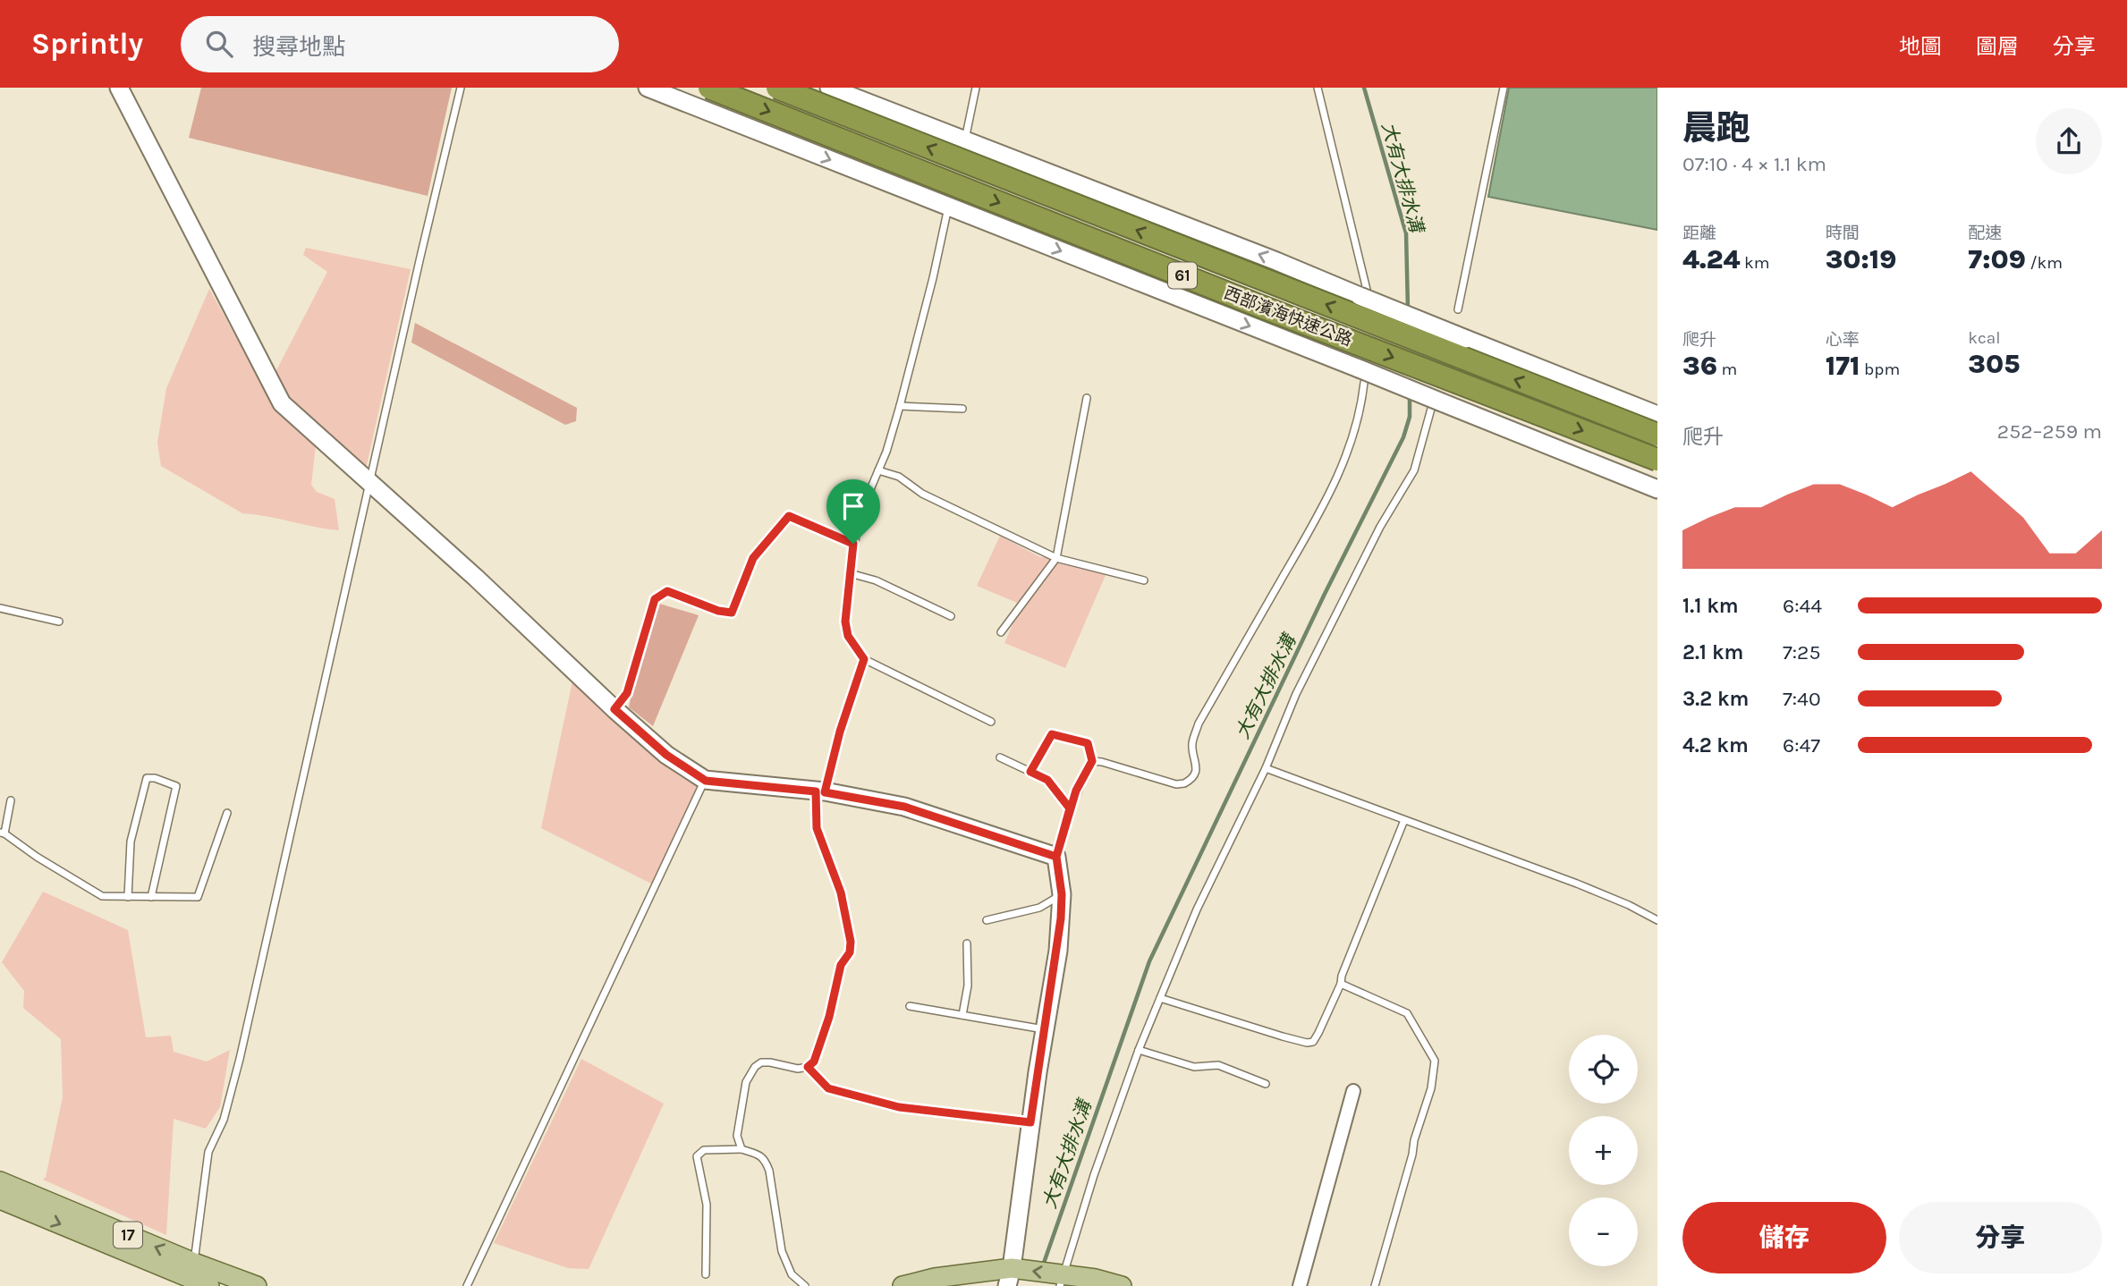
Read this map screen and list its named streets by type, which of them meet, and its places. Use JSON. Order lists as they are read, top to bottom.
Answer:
{
  "streets": {
    "highway": ["61", "西部濱海快速公路"],
    "main road": ["17"]
  },
  "water": ["大有大排水溝"],
  "page": {
    "header": "Sprintly",
    "search": "搜尋地點",
    "nav": ["地圖", "圖層", "分享"],
    "heading": ["晨跑", "07:10 · 4 × 1.1 km"],
    "stats": [
      ["距離", "4.24 km"],
      ["時間", "30:19"],
      ["配速", "7:09 /km"],
      ["爬升", "36 m"],
      ["心率", "171 bpm"],
      ["kcal", "305"]
    ],
    "chart": ["爬升", "252–259 m"],
    "list": [
      {
        "name": "1.1 km",
        "note": "6:44"
      },
      {
        "name": "2.1 km",
        "note": "7:25"
      },
      {
        "name": "3.2 km",
        "note": "7:40"
      },
      {
        "name": "4.2 km",
        "note": "6:47"
      }
    ],
    "map_buttons": ["+", "−"],
    "buttons": ["儲存", "分享"]
  }
}
